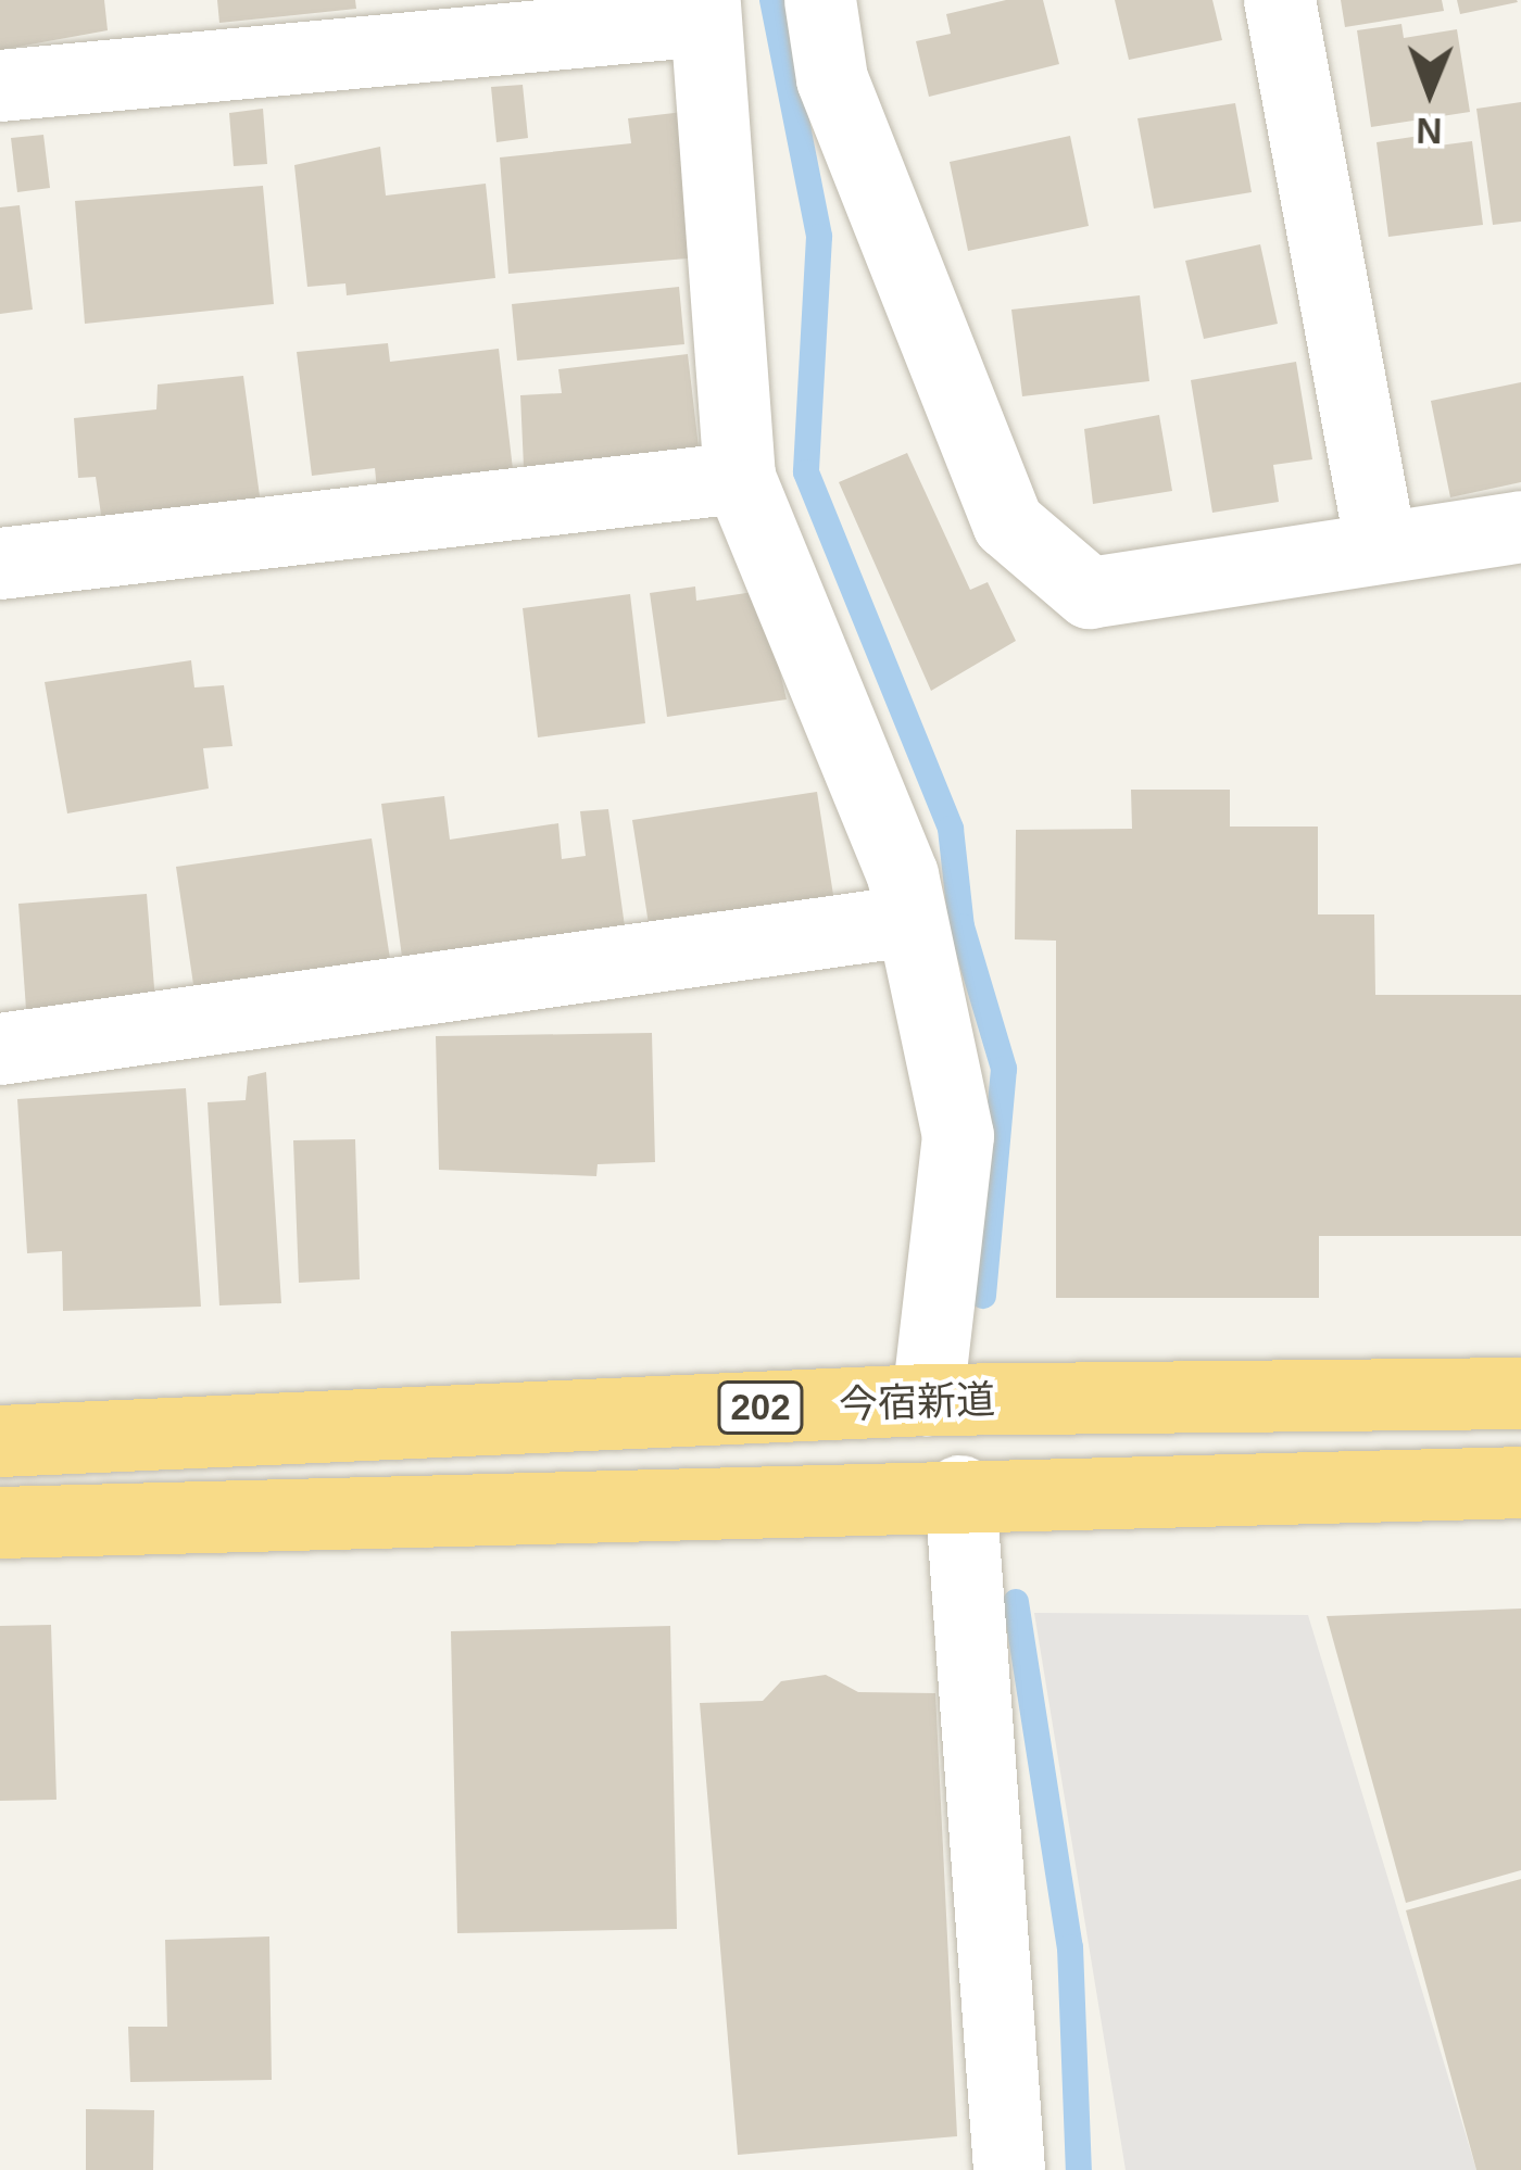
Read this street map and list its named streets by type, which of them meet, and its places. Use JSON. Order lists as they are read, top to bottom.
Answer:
{
  "streets": {
    "highway": ["今宿新道", "202"]
  },
  "north": "bottom"
}
